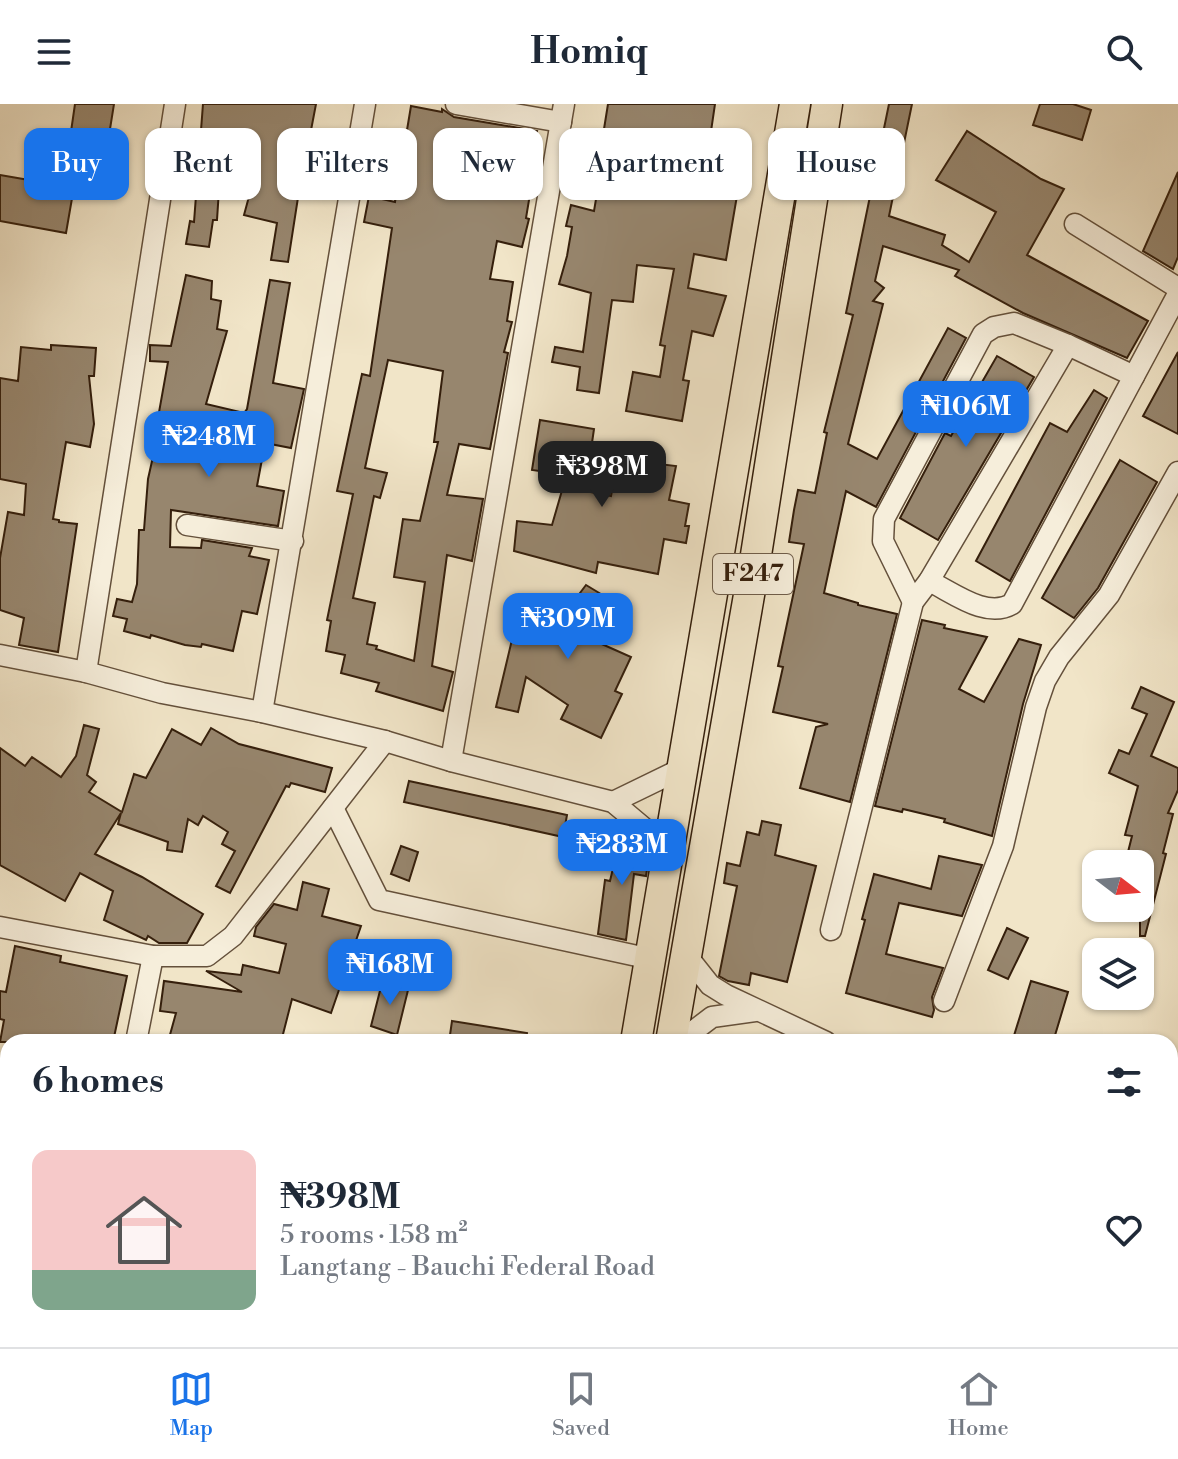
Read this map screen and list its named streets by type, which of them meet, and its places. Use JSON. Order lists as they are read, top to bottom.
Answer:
{
  "streets": {
    "main road": ["F247"]
  },
  "north": "right",
  "page": {
    "header": "Homiq",
    "chip": [
      "Buy",
      "Rent",
      "Filters",
      "New",
      "Apartment",
      "House"
    ],
    "price": [
      "₦106M",
      "₦248M",
      "₦398M",
      "₦309M",
      "₦283M",
      "₦168M"
    ],
    "heading": "6 homes",
    "list": [
      {
        "name": "₦398M",
        "note": "5 rooms · 158 m² · Langtang - Bauchi Federal Road"
      }
    ],
    "tabs": ["Map", "Saved", "Home"]
  }
}
